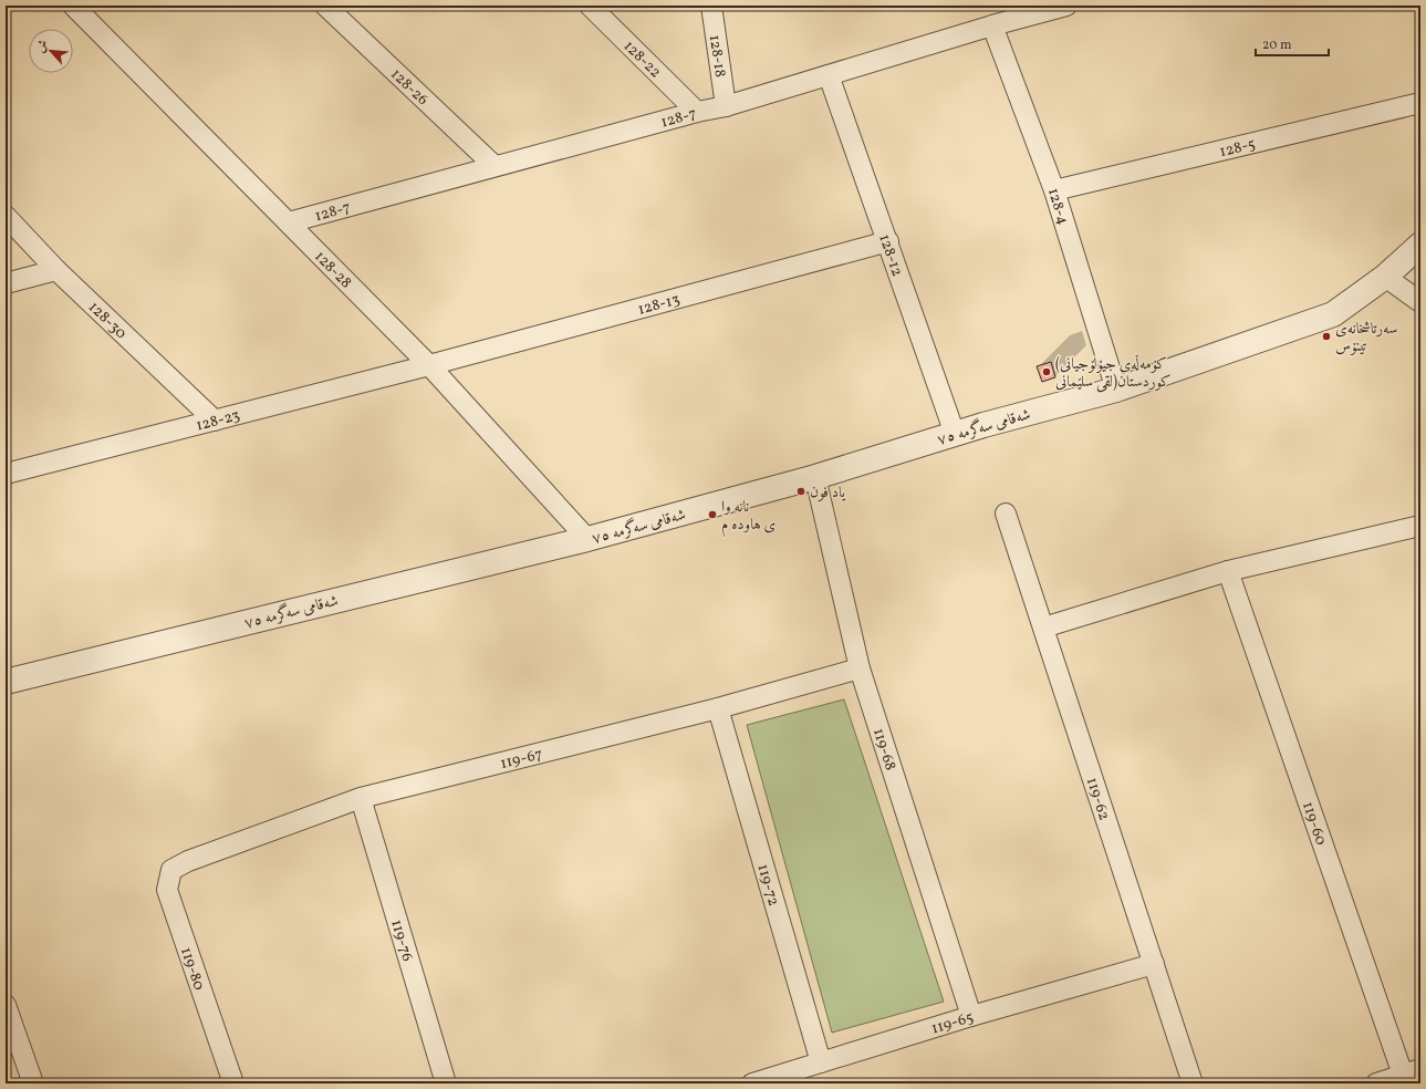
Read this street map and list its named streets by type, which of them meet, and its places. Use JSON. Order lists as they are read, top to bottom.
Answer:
{
  "streets": {
    "street": [
      "128-18",
      "128-22",
      "128-26",
      "128-7",
      "128-5",
      "128-4",
      "128-12",
      "128-28",
      "128-13",
      "128-30",
      "128-23",
      "شەقامی سەگرمە ٧٥",
      "119-68",
      "119-67",
      "119-62",
      "119-60",
      "119-72",
      "119-76",
      "119-80",
      "119-65"
    ]
  },
  "crossings": [
    ["128-18", "128-7"],
    ["128-22", "128-7"],
    ["128-26", "128-7"],
    ["128-7", "128-4"],
    ["128-7", "128-12"],
    ["128-7", "128-28"],
    ["128-5", "128-4"],
    ["128-4", "شەقامی سەگرمە ٧٥"],
    ["128-12", "128-13"],
    ["128-12", "شەقامی سەگرمە ٧٥"],
    ["128-28", "128-13"],
    ["128-28", "128-23"],
    ["128-28", "شەقامی سەگرمە ٧٥"],
    ["128-13", "128-23"],
    ["128-30", "128-23"],
    ["شەقامی سەگرمە ٧٥", "119-68"],
    ["119-68", "119-67"],
    ["119-68", "119-65"],
    ["119-67", "119-72"],
    ["119-67", "119-76"],
    ["119-67", "119-80"],
    ["119-62", "119-65"],
    ["119-72", "119-65"]
  ],
  "places": [
    "سەرتاشخانەی تینۆس",
    "(کۆمەڵەی جیۆلۆجیانی کوردستان(لقی سلێمانی",
    "ياد فون",
    "نانه وا ی هاوده م"
  ],
  "scale_bar": "20 m",
  "north": "top left"
}
